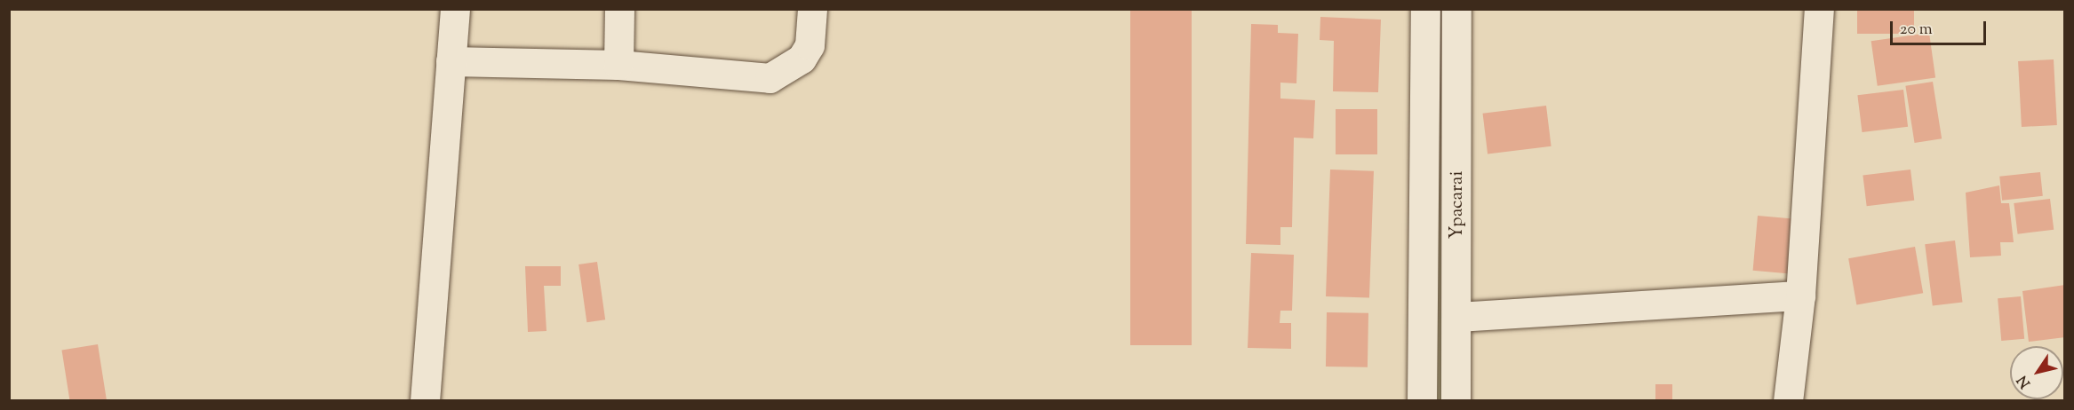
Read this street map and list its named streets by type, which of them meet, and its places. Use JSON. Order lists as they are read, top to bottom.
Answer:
{
  "streets": {
    "street": ["Ypacarai"]
  },
  "scale_bar": "20 m",
  "north": "bottom left"
}
